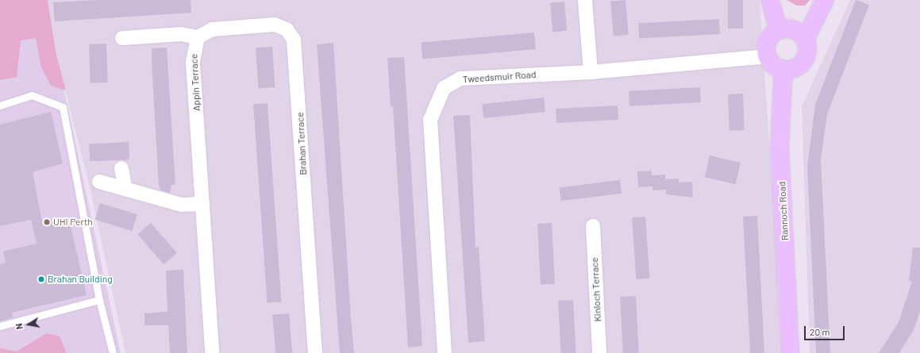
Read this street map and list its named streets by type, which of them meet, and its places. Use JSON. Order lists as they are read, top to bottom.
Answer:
{
  "streets": {
    "street": [
      "Tweedsmuir Road",
      "Appin Terrace",
      "Brahan Terrace",
      "Rannoch Road",
      "Kinloch Terrace"
    ]
  },
  "crossings": [
    ["Tweedsmuir Road", "Rannoch Road"],
    ["Appin Terrace", "Brahan Terrace"]
  ],
  "places": ["UHI Perth", "Brahan Building"],
  "scale_bar": "20 m",
  "north": "left"
}
